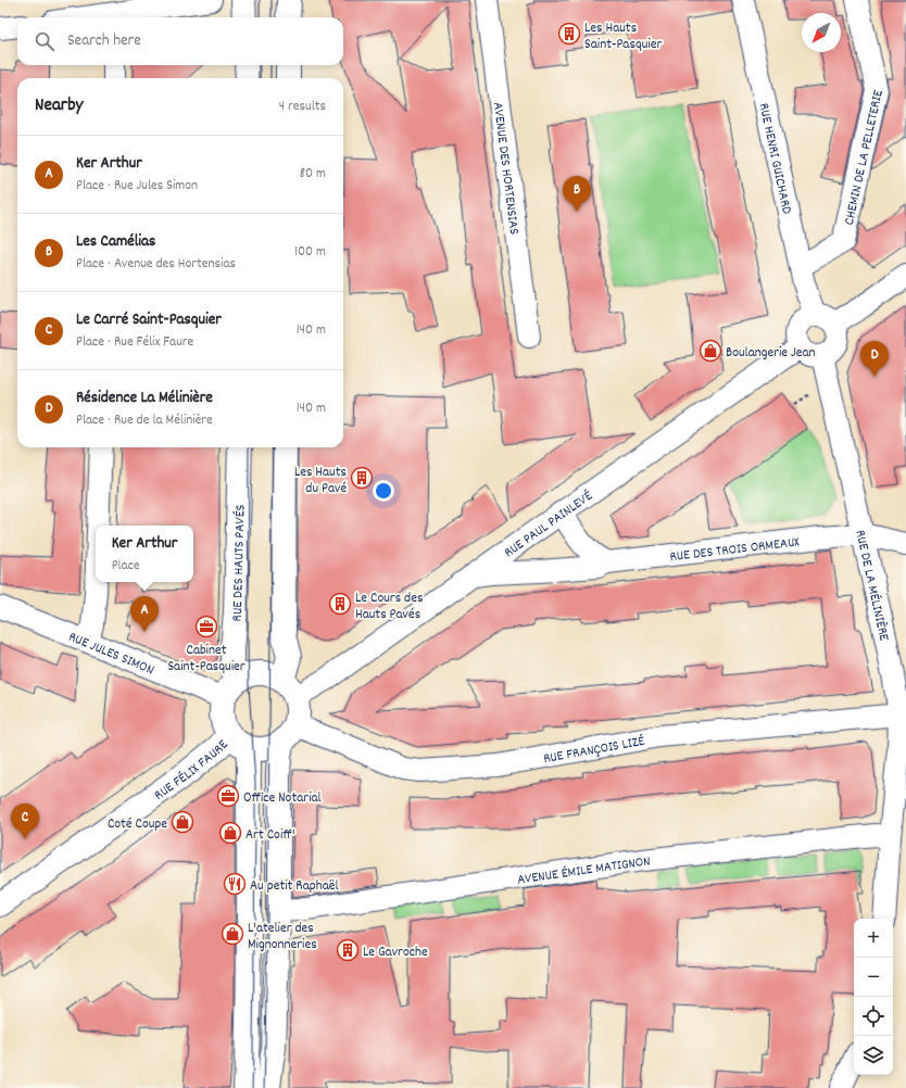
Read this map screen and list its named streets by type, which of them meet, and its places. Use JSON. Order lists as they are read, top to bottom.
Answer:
{
  "streets": {
    "street": [
      "RUE HENRI GUICHARD",
      "CHEMIN DE LA PELLETERIE",
      "AVENUE DES HORTENSIAS",
      "RUE PAUL PAINLEVÉ",
      "RUE DES TROIS ORMEAUX",
      "RUE DES HAUTS PAVÉS",
      "RUE DE LA MÉLINIÈRE",
      "RUE JULES SIMON",
      "RUE FRANÇOIS LIZÉ",
      "RUE FÉLIX FAURE",
      "AVENUE ÉMILE MATIGNON"
    ]
  },
  "crossings": [
    ["RUE HENRI GUICHARD", "CHEMIN DE LA PELLETERIE"],
    ["RUE HENRI GUICHARD", "RUE PAUL PAINLEVÉ"],
    ["RUE HENRI GUICHARD", "RUE DE LA MÉLINIÈRE"],
    ["RUE PAUL PAINLEVÉ", "RUE DES TROIS ORMEAUX"],
    ["RUE PAUL PAINLEVÉ", "RUE DES HAUTS PAVÉS"],
    ["RUE PAUL PAINLEVÉ", "RUE DE LA MÉLINIÈRE"],
    ["RUE PAUL PAINLEVÉ", "RUE JULES SIMON"],
    ["RUE PAUL PAINLEVÉ", "RUE FRANÇOIS LIZÉ"],
    ["RUE PAUL PAINLEVÉ", "RUE FÉLIX FAURE"],
    ["RUE DES TROIS ORMEAUX", "RUE DE LA MÉLINIÈRE"],
    ["RUE DES HAUTS PAVÉS", "RUE JULES SIMON"],
    ["RUE DES HAUTS PAVÉS", "RUE FRANÇOIS LIZÉ"],
    ["RUE DES HAUTS PAVÉS", "RUE FÉLIX FAURE"],
    ["RUE DE LA MÉLINIÈRE", "RUE FRANÇOIS LIZÉ"],
    ["RUE DE LA MÉLINIÈRE", "AVENUE ÉMILE MATIGNON"],
    ["RUE JULES SIMON", "RUE FRANÇOIS LIZÉ"],
    ["RUE JULES SIMON", "RUE FÉLIX FAURE"],
    ["RUE FRANÇOIS LIZÉ", "RUE FÉLIX FAURE"]
  ],
  "places": {
    "building": [
      "Les Hauts Saint-Pasquier",
      "Les Hauts du Pavé",
      "Le Cours des Hauts Pavés",
      "Le Gavroche"
    ],
    "shop": [
      "Boulangerie Jean",
      "Coté Coupe",
      "Art Coiff'",
      "L'atelier des Mignonneries"
    ],
    "office": ["Cabinet Saint-Pasquier", "Office Notarial"],
    "restaurant": ["Au petit Raphaël"]
  },
  "north": "bottom left",
  "page": {
    "search": "Search here",
    "heading": ["Nearby", "4 results"],
    "list": [
      {
        "mark": "A",
        "name": "Ker Arthur",
        "note": "Place · Rue Jules Simon",
        "value": "80 m"
      },
      {
        "mark": "B",
        "name": "Les Camélias",
        "note": "Place · Avenue des Hortensias",
        "value": "100 m"
      },
      {
        "mark": "C",
        "name": "Le Carré Saint-Pasquier",
        "note": "Place · Rue Félix Faure",
        "value": "140 m"
      },
      {
        "mark": "D",
        "name": "Résidence La Mélinière",
        "note": "Place · Rue de la Mélinière",
        "value": "140 m"
      }
    ],
    "pins": [
      "B",
      "D",
      "A",
      "C"
    ],
    "popup": ["Ker Arthur", "Place"],
    "map_buttons": ["+", "−"]
  }
}
